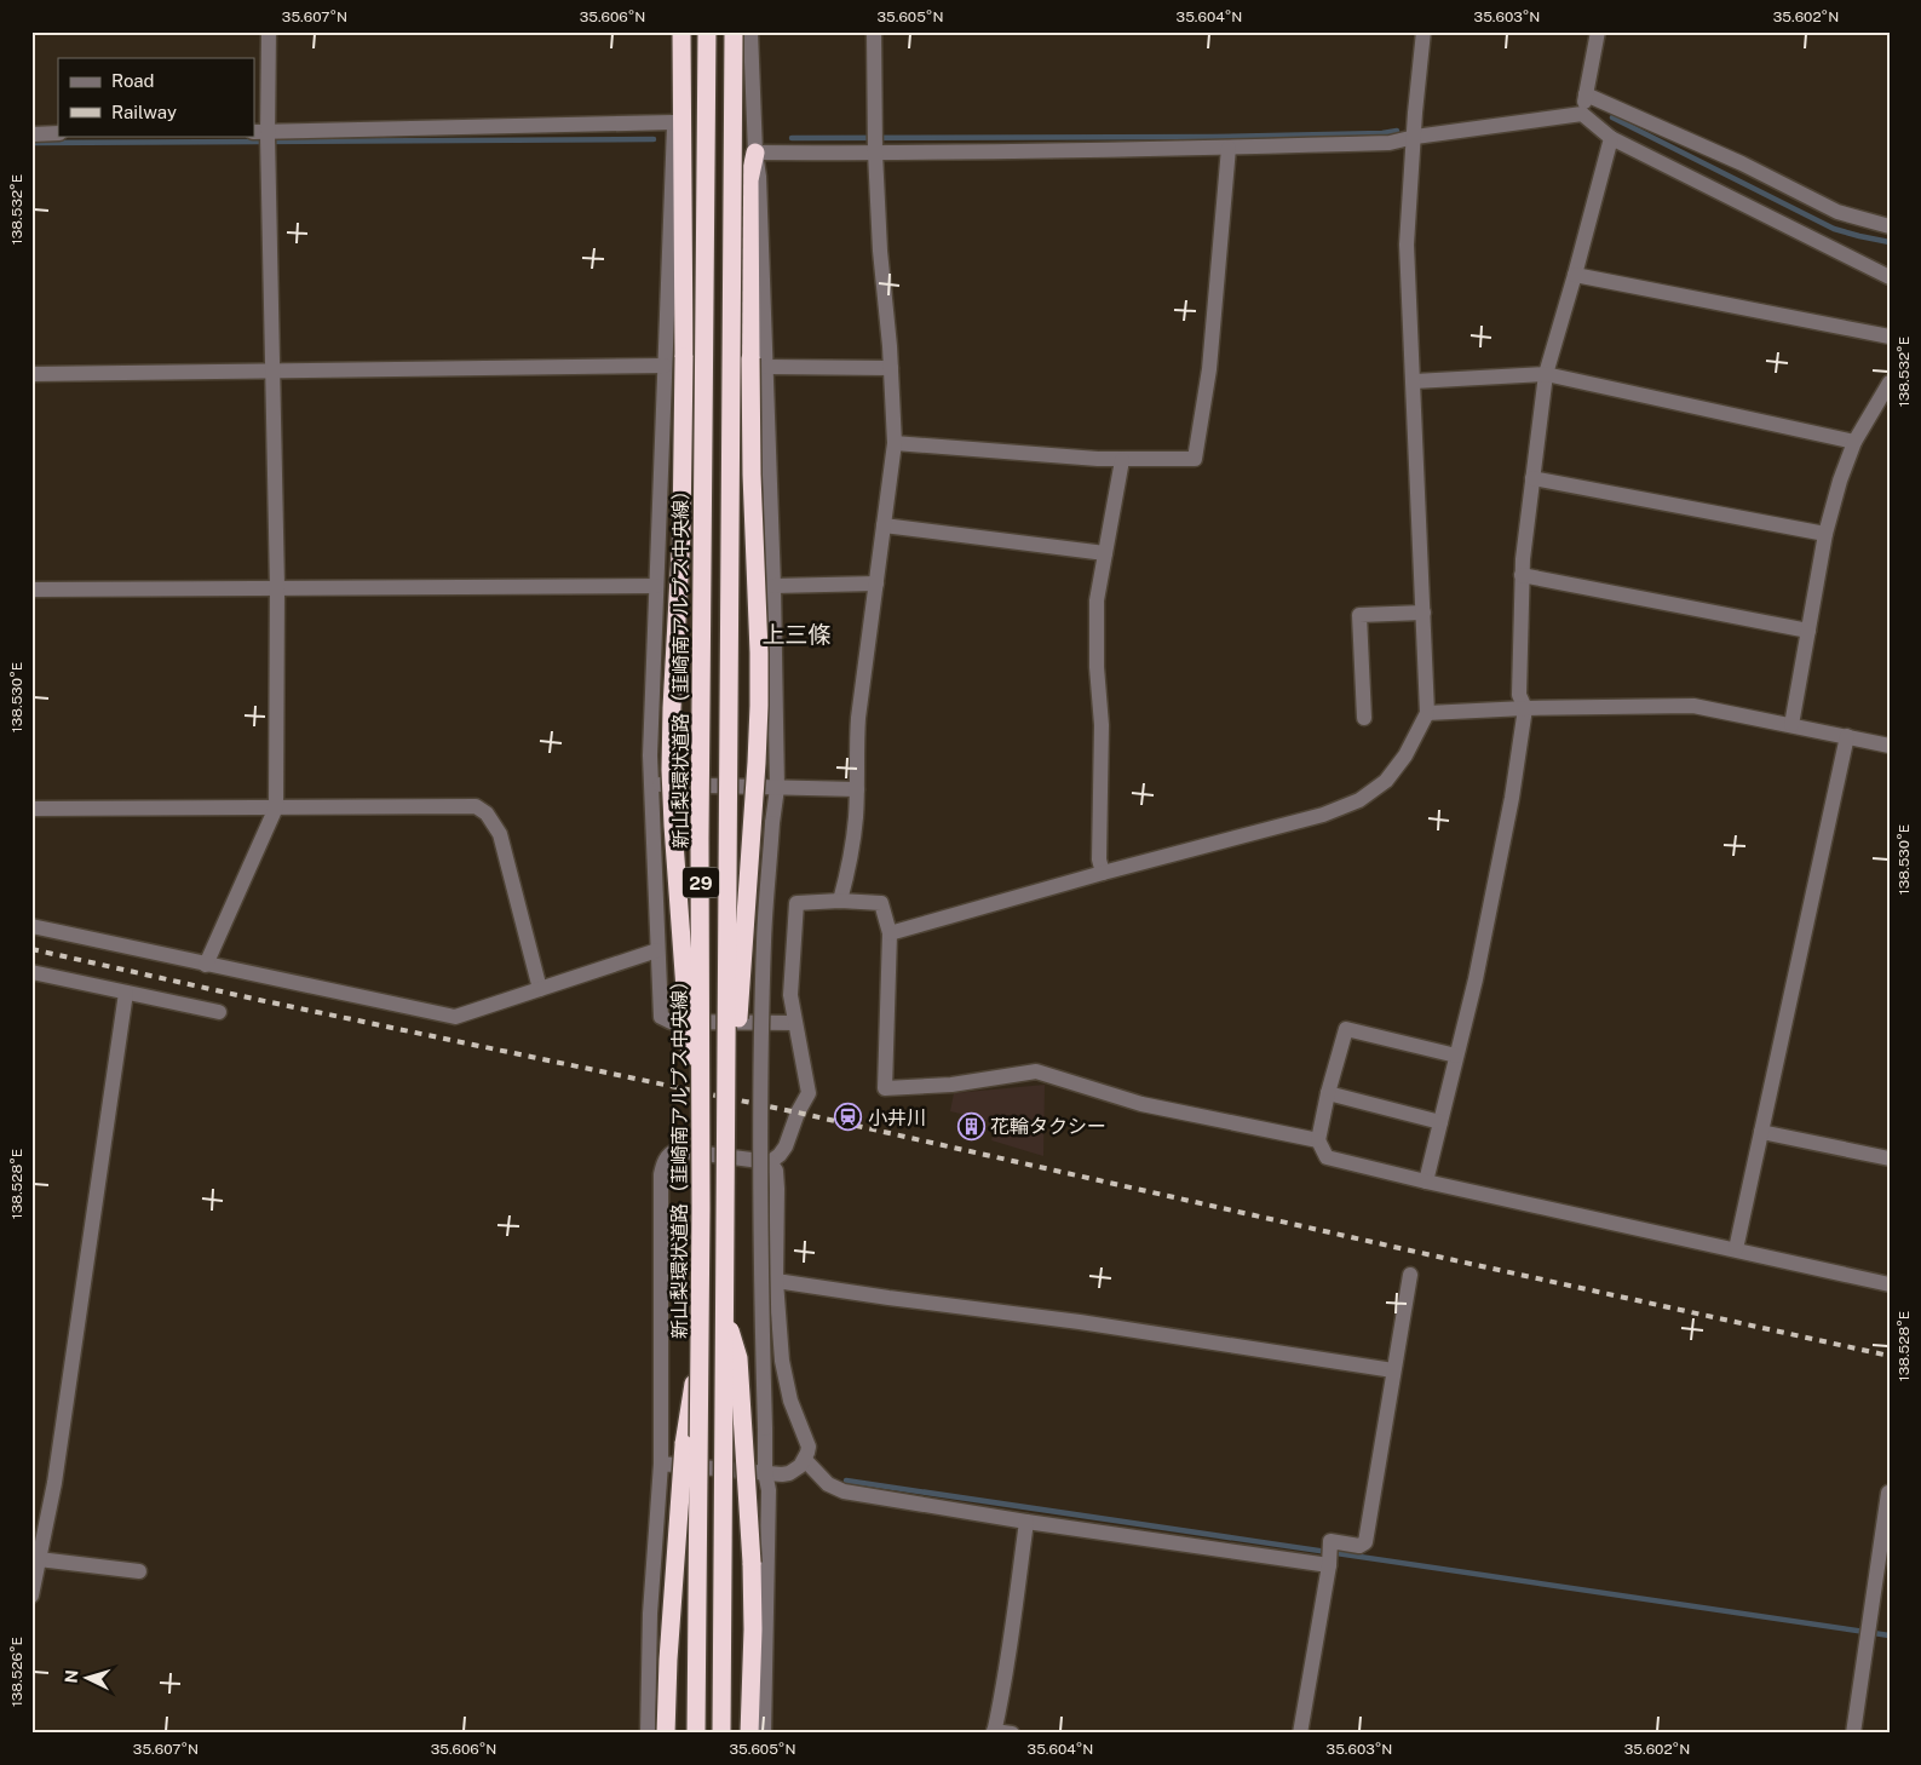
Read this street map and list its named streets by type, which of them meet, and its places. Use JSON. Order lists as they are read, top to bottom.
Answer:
{
  "streets": {
    "highway": ["新山梨環状道路（韮崎南アルプス中央線）", "29"]
  },
  "districts": ["上三條"],
  "places": {
    "station": ["小井川"],
    "building": ["花輪タクシー"]
  },
  "legend": ["Road", "Railway"],
  "north": "left",
  "coordinates": [
    "35.607°N",
    "35.606°N",
    "35.605°N",
    "35.604°N",
    "35.603°N",
    "35.602°N",
    "138.532°E",
    "138.530°E",
    "138.528°E",
    "138.526°E"
  ]
}
